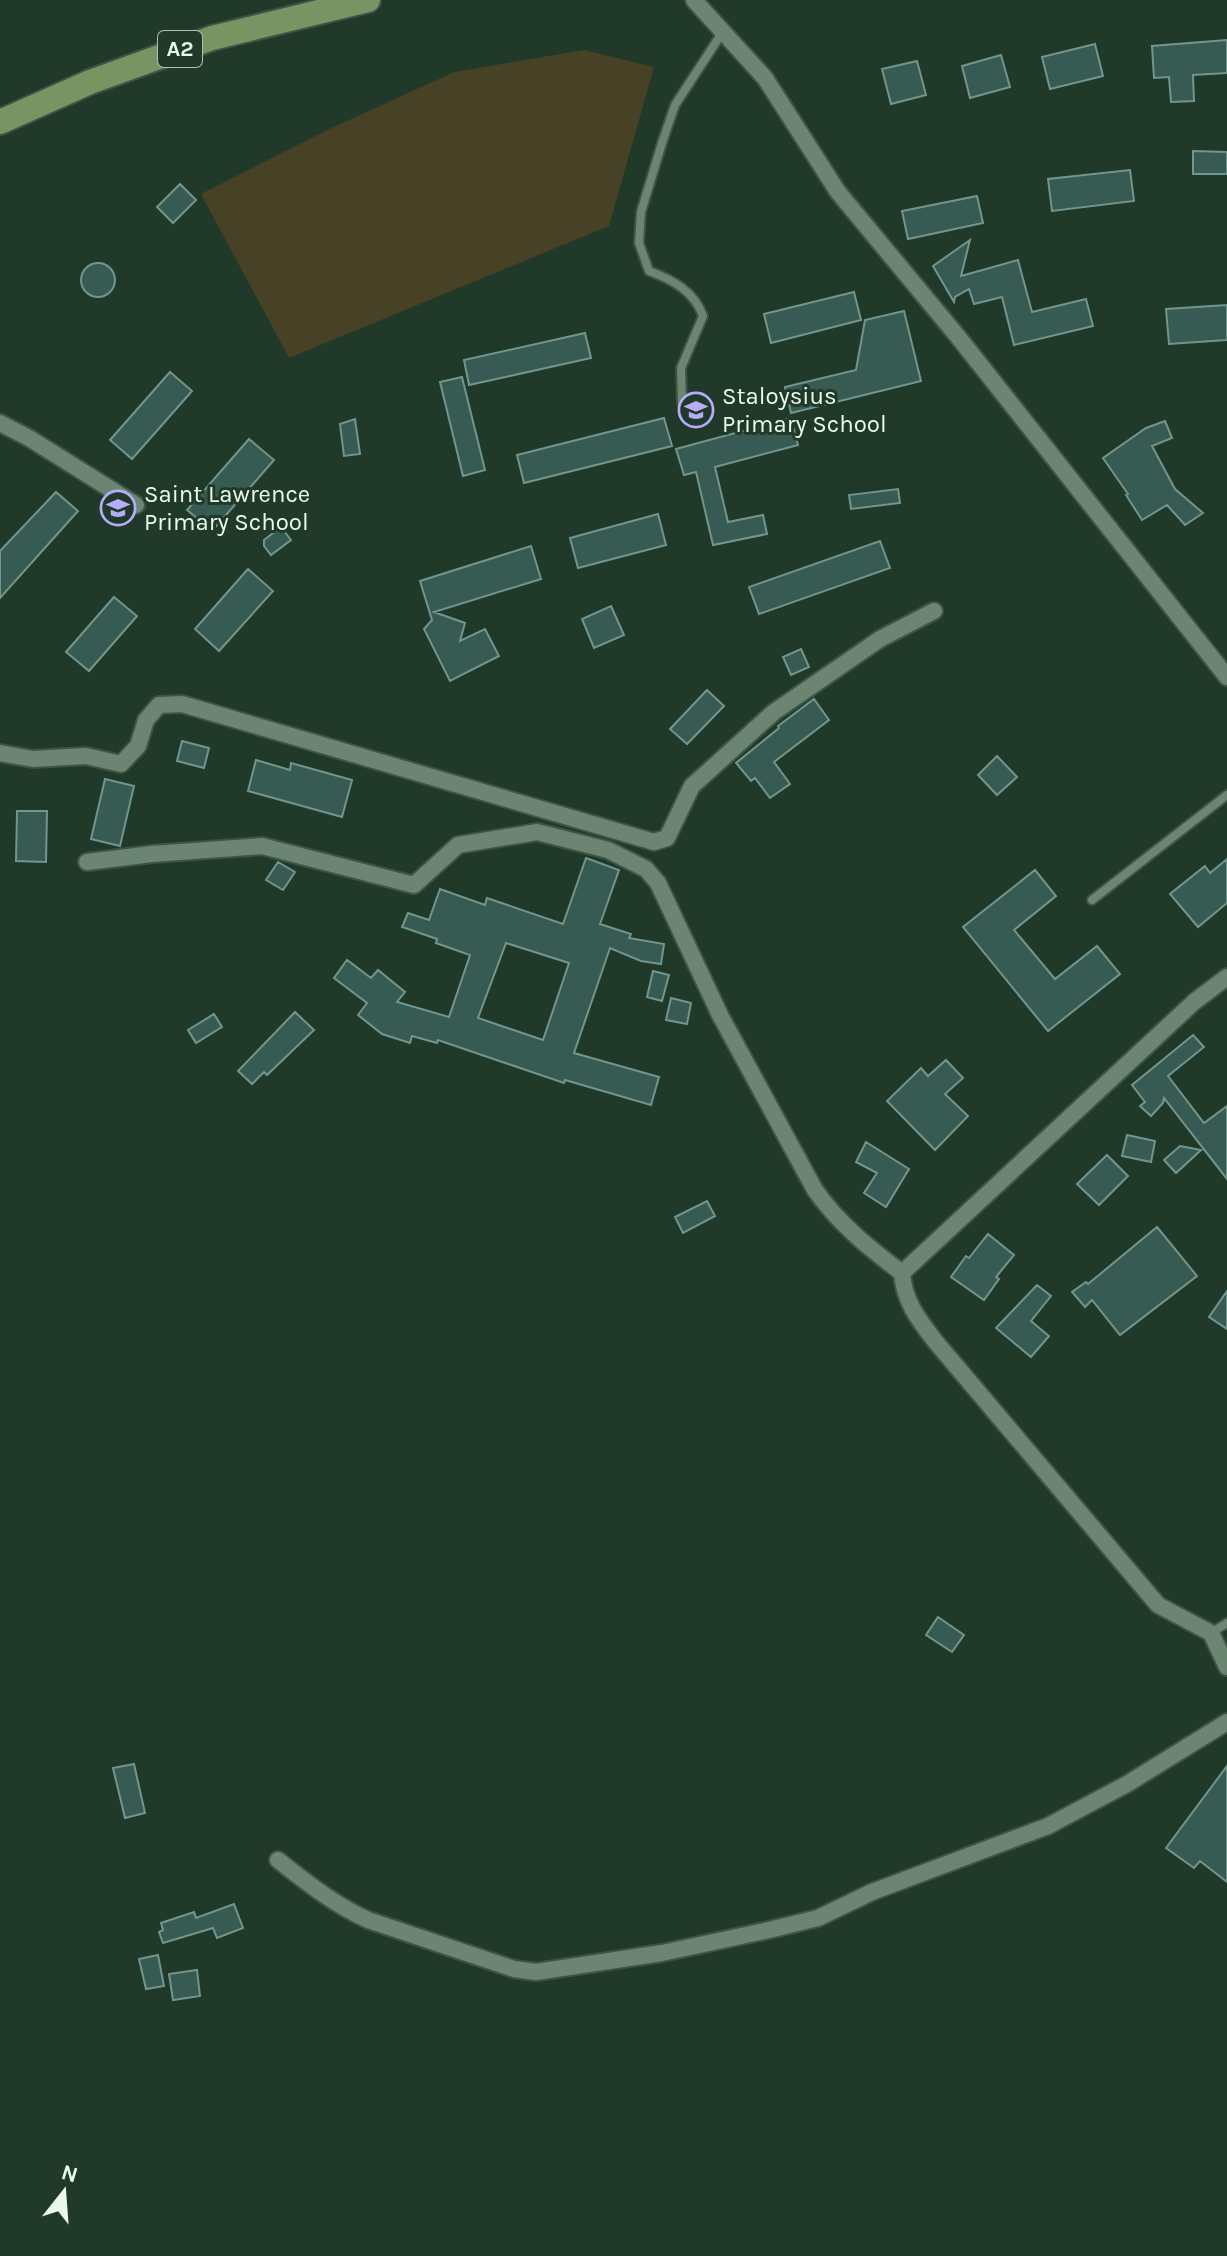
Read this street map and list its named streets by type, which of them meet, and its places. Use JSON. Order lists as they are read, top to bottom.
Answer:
{
  "streets": {
    "main road": ["A2"]
  },
  "places": {
    "school or university": ["Staloysius Primary School", "Saint Lawrence Primary School"]
  },
  "north": "top"
}
